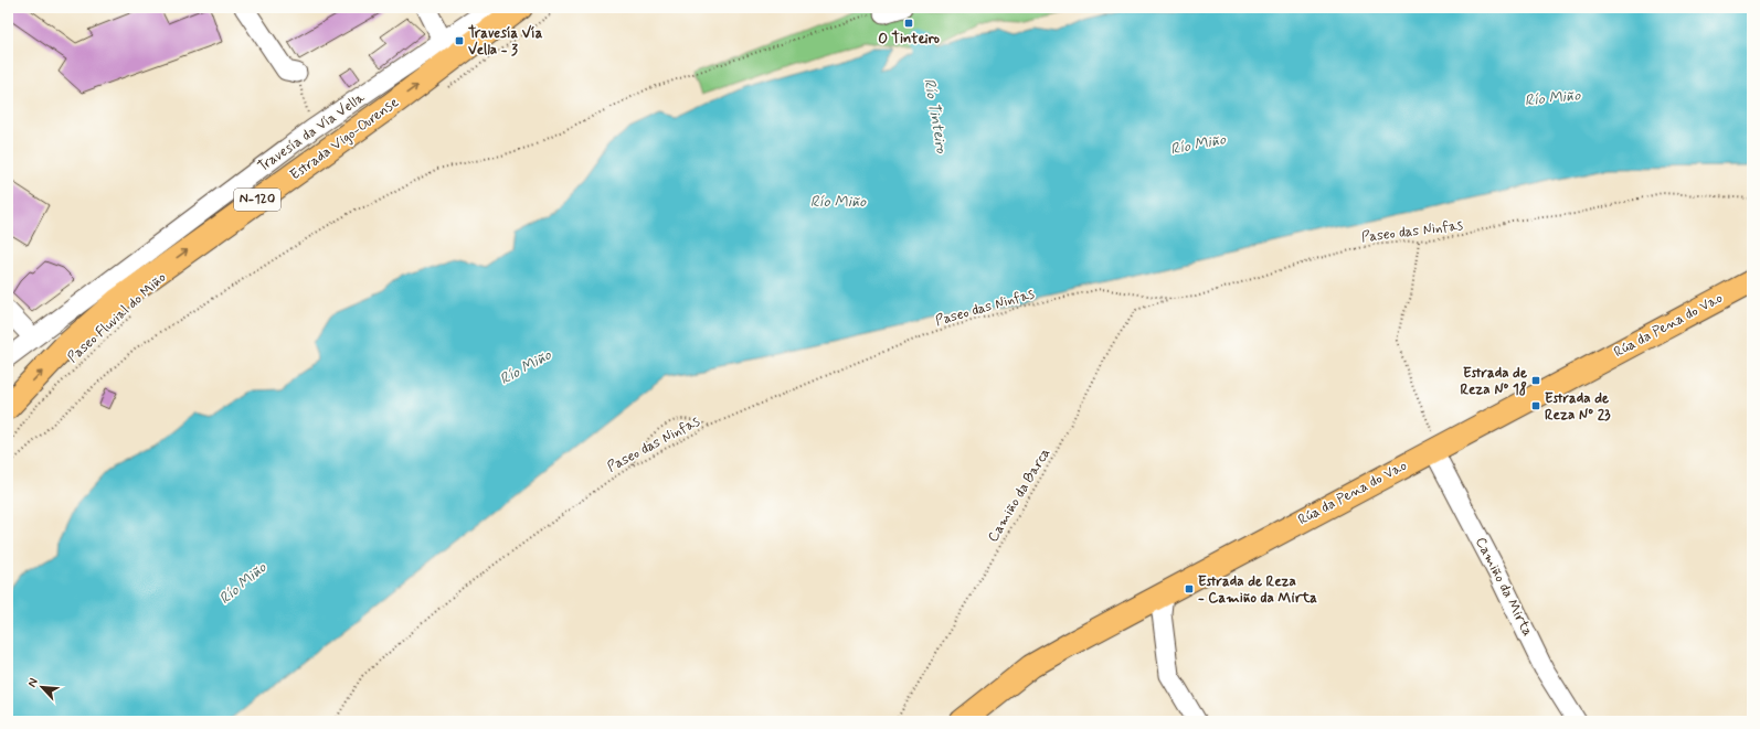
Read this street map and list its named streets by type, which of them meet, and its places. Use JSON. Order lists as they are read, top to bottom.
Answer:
{
  "streets": {
    "highway": ["Estrada Vigo-Ourense", "N-120"],
    "main road": ["Rúa da Pena do Vao"],
    "street": ["Travesía da Vía Vella", "Camiño da Mirta"],
    "path": ["Paseo das Ninfas", "Paseo Fluvial do Miño", "Camiño da Barca"]
  },
  "crossings": [
    ["Paseo das Ninfas", "Camiño da Barca"],
    ["Rúa da Pena do Vao", "Camiño da Mirta"]
  ],
  "one_way": ["Estrada Vigo-Ourense"],
  "water": ["Río Miño", "Río Tinteiro"],
  "places": {
    "transit": [
      "O Tinteiro",
      "Travesía Vía Vella - 3",
      "Estrada de Reza Nº 18",
      "Estrada de Reza Nº 23",
      "Estrada de Reza - Camiño da Mirta"
    ]
  },
  "north": "top left"
}
